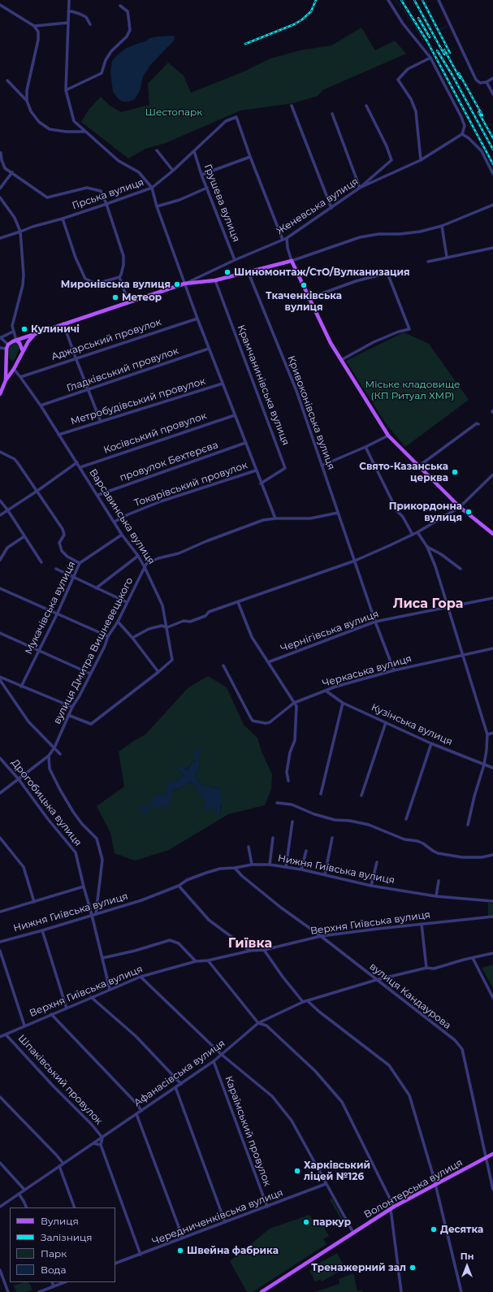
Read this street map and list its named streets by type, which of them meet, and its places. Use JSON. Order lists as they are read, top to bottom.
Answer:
{
  "streets": {
    "main road": ["Женевська вулиця", "Волонтерська вулиця"],
    "street": [
      "Гірська вулиця",
      "Грушева вулиця",
      "Аджарський провулок",
      "Гладківський провулок",
      "Крамчанинівська вулиця",
      "Метробудівський провулок",
      "Кривоконівська вулиця",
      "Косівський провулок",
      "провулок Бехтерєва",
      "Токарівський провулок",
      "Варсавинська вулиця",
      "Мукачівська вулиця",
      "Чернігівська вулиця",
      "вулиця Дмитра Вишневецького",
      "Черкаська вулиця",
      "Кузінська вулиця",
      "Дрогобицька вулиця",
      "Нижня Гиївська вулиця",
      "Верхня Гиївська вулиця",
      "вулиця Кандаурова",
      "Афанасівська вулиця",
      "Шпаківський провулок",
      "Караїмський провулок",
      "Чередниченківська вулиця"
    ]
  },
  "crossings": [
    ["Гірська вулиця", "Грушева вулиця"],
    ["Грушева вулиця", "Женевська вулиця"],
    ["Аджарський провулок", "Варсавинська вулиця"],
    ["Гладківський провулок", "Варсавинська вулиця"],
    ["Метробудівський провулок", "Варсавинська вулиця"],
    ["Кривоконівська вулиця", "Чернігівська вулиця"],
    ["Кривоконівська вулиця", "Черкаська вулиця"],
    ["Косівський провулок", "Варсавинська вулиця"],
    ["провулок Бехтерєва", "Варсавинська вулиця"],
    ["Токарівський провулок", "Варсавинська вулиця"],
    ["Варсавинська вулиця", "Мукачівська вулиця"],
    ["Варсавинська вулиця", "вулиця Дмитра Вишневецького"],
    ["вулиця Дмитра Вишневецького", "Дрогобицька вулиця"],
    ["Черкаська вулиця", "Кузінська вулиця"],
    ["Дрогобицька вулиця", "Нижня Гиївська вулиця"],
    ["Дрогобицька вулиця", "Верхня Гиївська вулиця"],
    ["Нижня Гиївська вулиця", "вулиця Кандаурова"],
    ["Верхня Гиївська вулиця", "вулиця Кандаурова"],
    ["Верхня Гиївська вулиця", "Шпаківський провулок"],
    ["вулиця Кандаурова", "Афанасівська вулиця"],
    ["вулиця Кандаурова", "Волонтерська вулиця"],
    ["Афанасівська вулиця", "Шпаківський провулок"],
    ["Афанасівська вулиця", "Караїмський провулок"],
    ["Караїмський провулок", "Чередниченківська вулиця"]
  ],
  "districts": ["Лиса Гора", "Гиївка"],
  "parks": ["Шестопарк", "Міське кладовище (КП Ритуал ХМР)"],
  "places": [
    "Шиномонтаж/СтО/Вулканизация",
    "Миронівська вулиця",
    "Ткаченківська вулиця",
    "Метеор",
    "Кулиничі",
    "Свято-Казанська церква",
    "Прикордонна вулиця",
    "Харківський ліцей №126",
    "паркур",
    "Десятка",
    "Швейна фабрика",
    "Тренажерний зал"
  ],
  "legend": [
    "Вулиця",
    "Залізниця",
    "Парк",
    "Вода"
  ],
  "north": "top"
}
